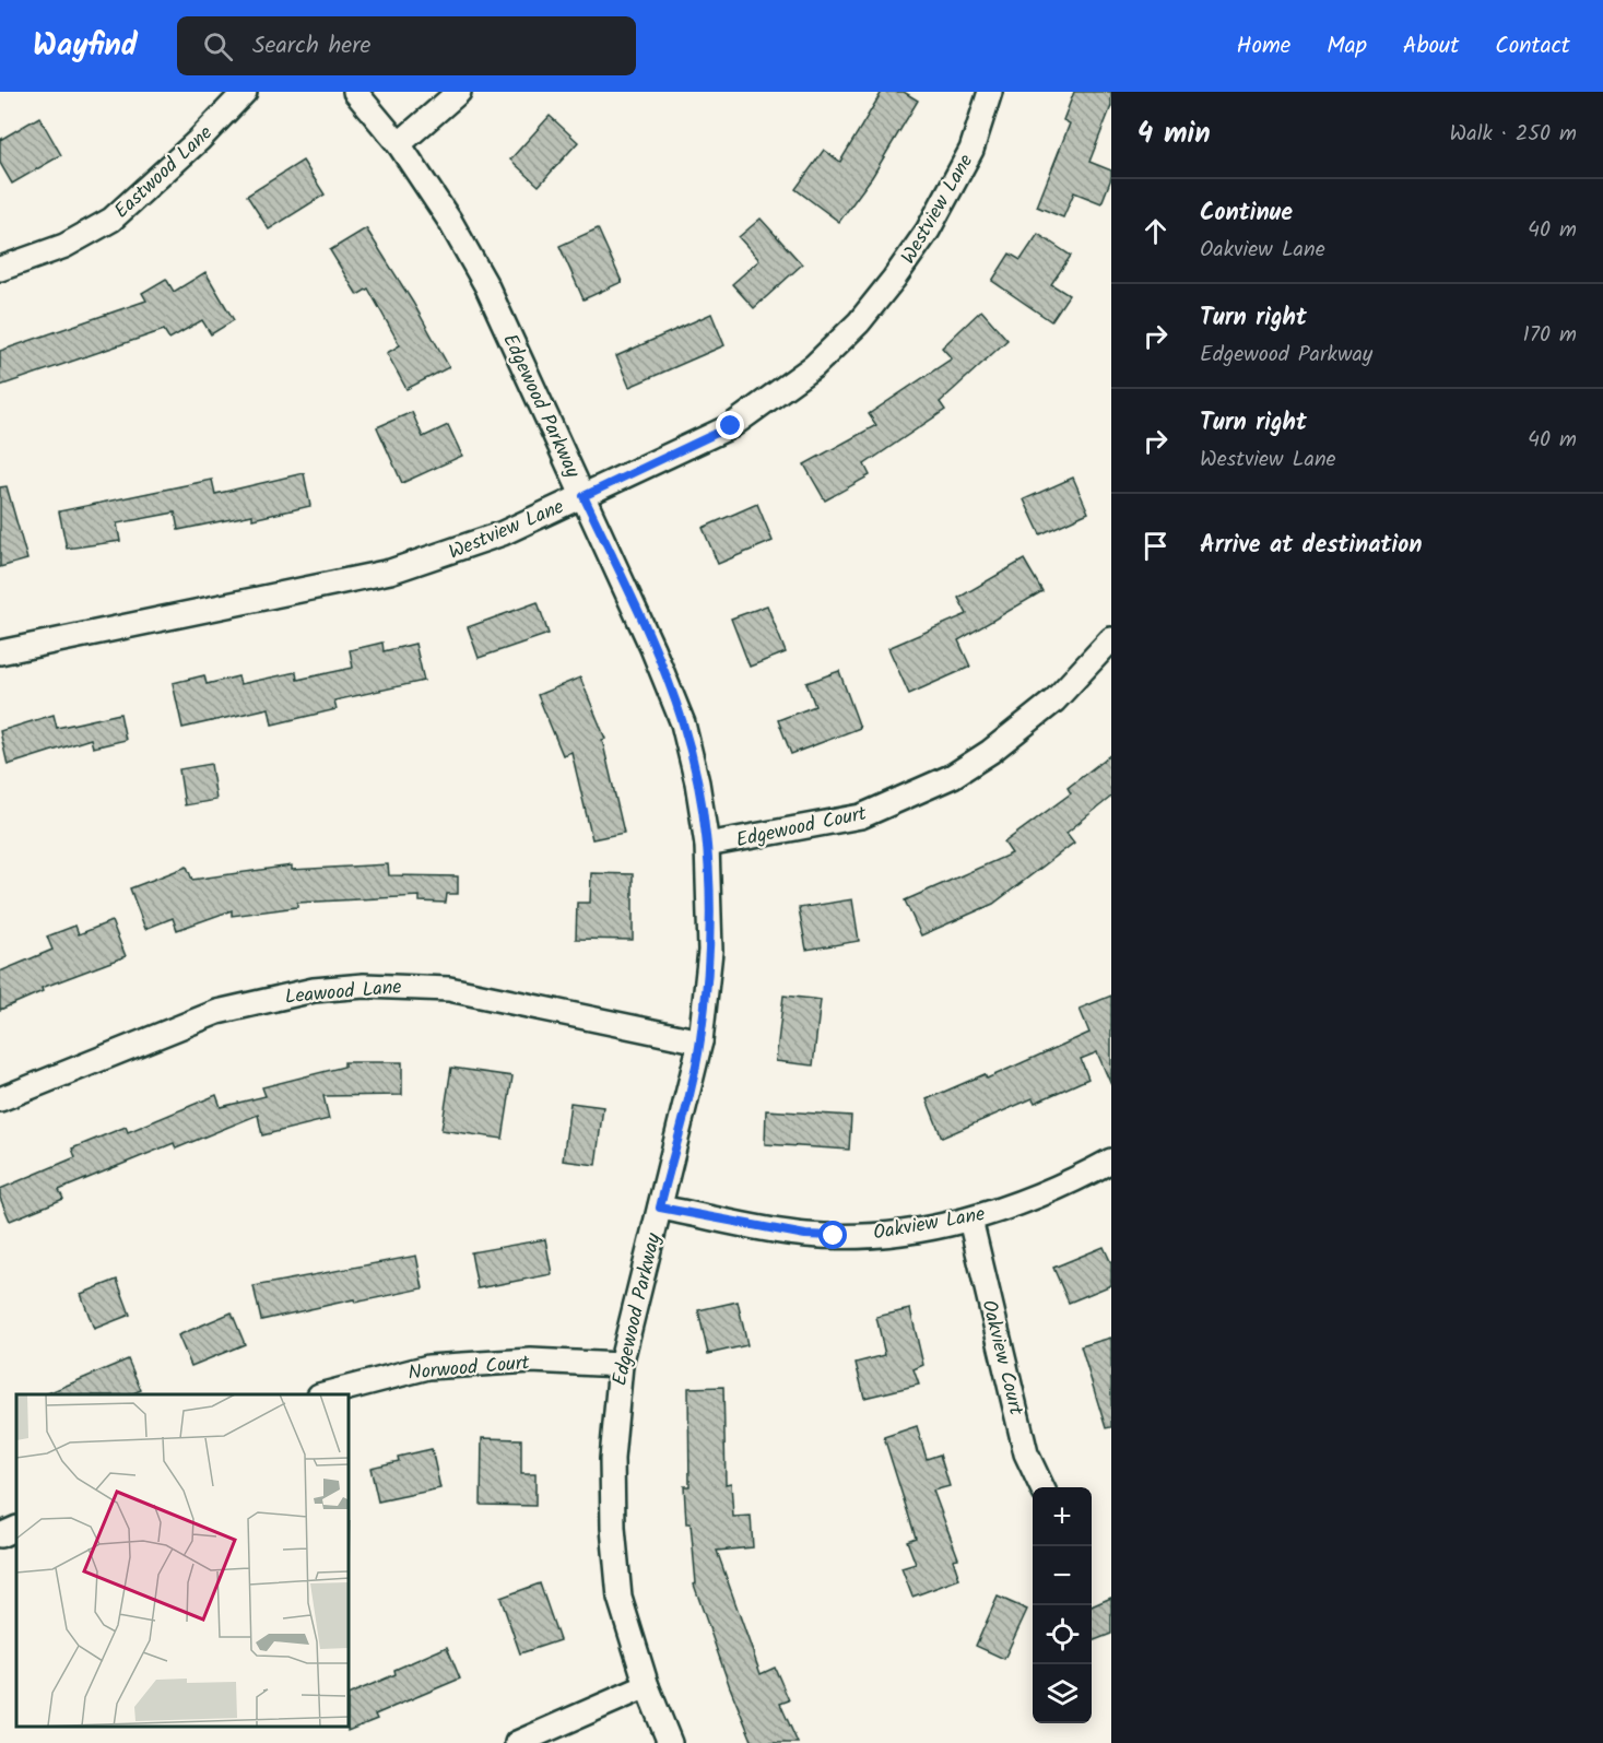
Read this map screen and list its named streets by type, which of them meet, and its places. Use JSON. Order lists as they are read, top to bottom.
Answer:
{
  "streets": {
    "street": [
      "Eastwood Lane",
      "Westview Lane",
      "Edgewood Parkway",
      "Edgewood Court",
      "Leawood Lane",
      "Oakview Lane",
      "Oakview Court",
      "Norwood Court"
    ]
  },
  "crossings": [
    ["Westview Lane", "Edgewood Parkway"],
    ["Edgewood Parkway", "Edgewood Court"],
    ["Edgewood Parkway", "Leawood Lane"],
    ["Edgewood Parkway", "Oakview Lane"],
    ["Edgewood Parkway", "Norwood Court"],
    ["Oakview Lane", "Oakview Court"]
  ],
  "page": {
    "header": "Wayfind",
    "search": "Search here",
    "nav": [
      "Home",
      "Map",
      "About",
      "Contact"
    ],
    "heading": ["4 min", "Walk · 250 m"],
    "list": [
      ["Continue", "Oakview Lane", "40 m"],
      ["Turn right", "Edgewood Parkway", "170 m"],
      ["Turn right", "Westview Lane", "40 m"],
      "Arrive at destination"
    ],
    "map_buttons": ["+", "−"]
  }
}
